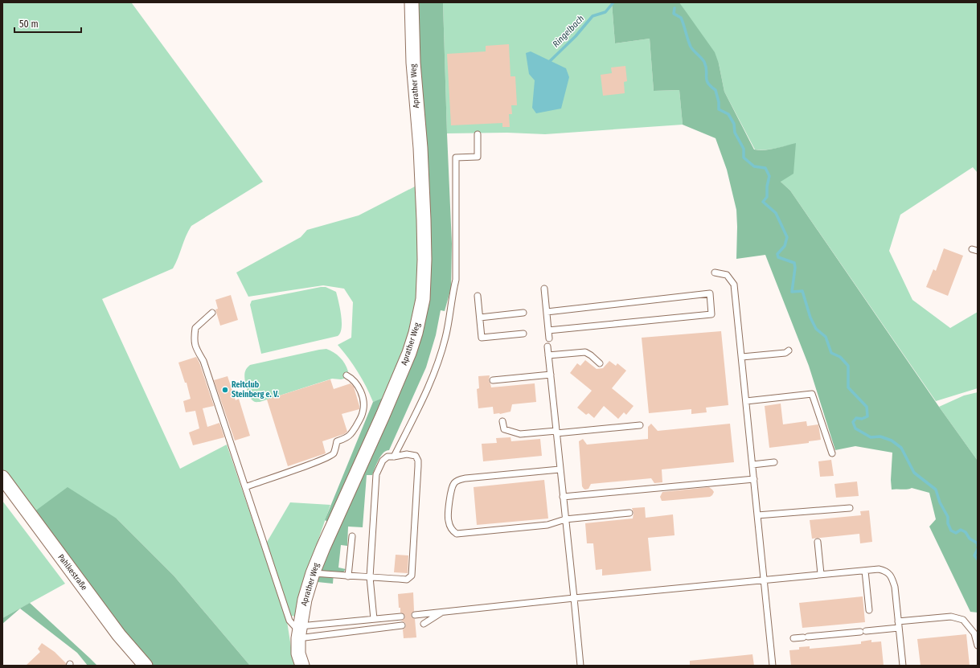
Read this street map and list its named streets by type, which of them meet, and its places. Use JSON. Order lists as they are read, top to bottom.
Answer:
{
  "streets": {
    "street": ["Aprather Weg", "Pahlkestraße"]
  },
  "water": ["Ringelbach"],
  "places": ["Reitclub Steinberg e. V."],
  "scale_bar": "50 m"
}
